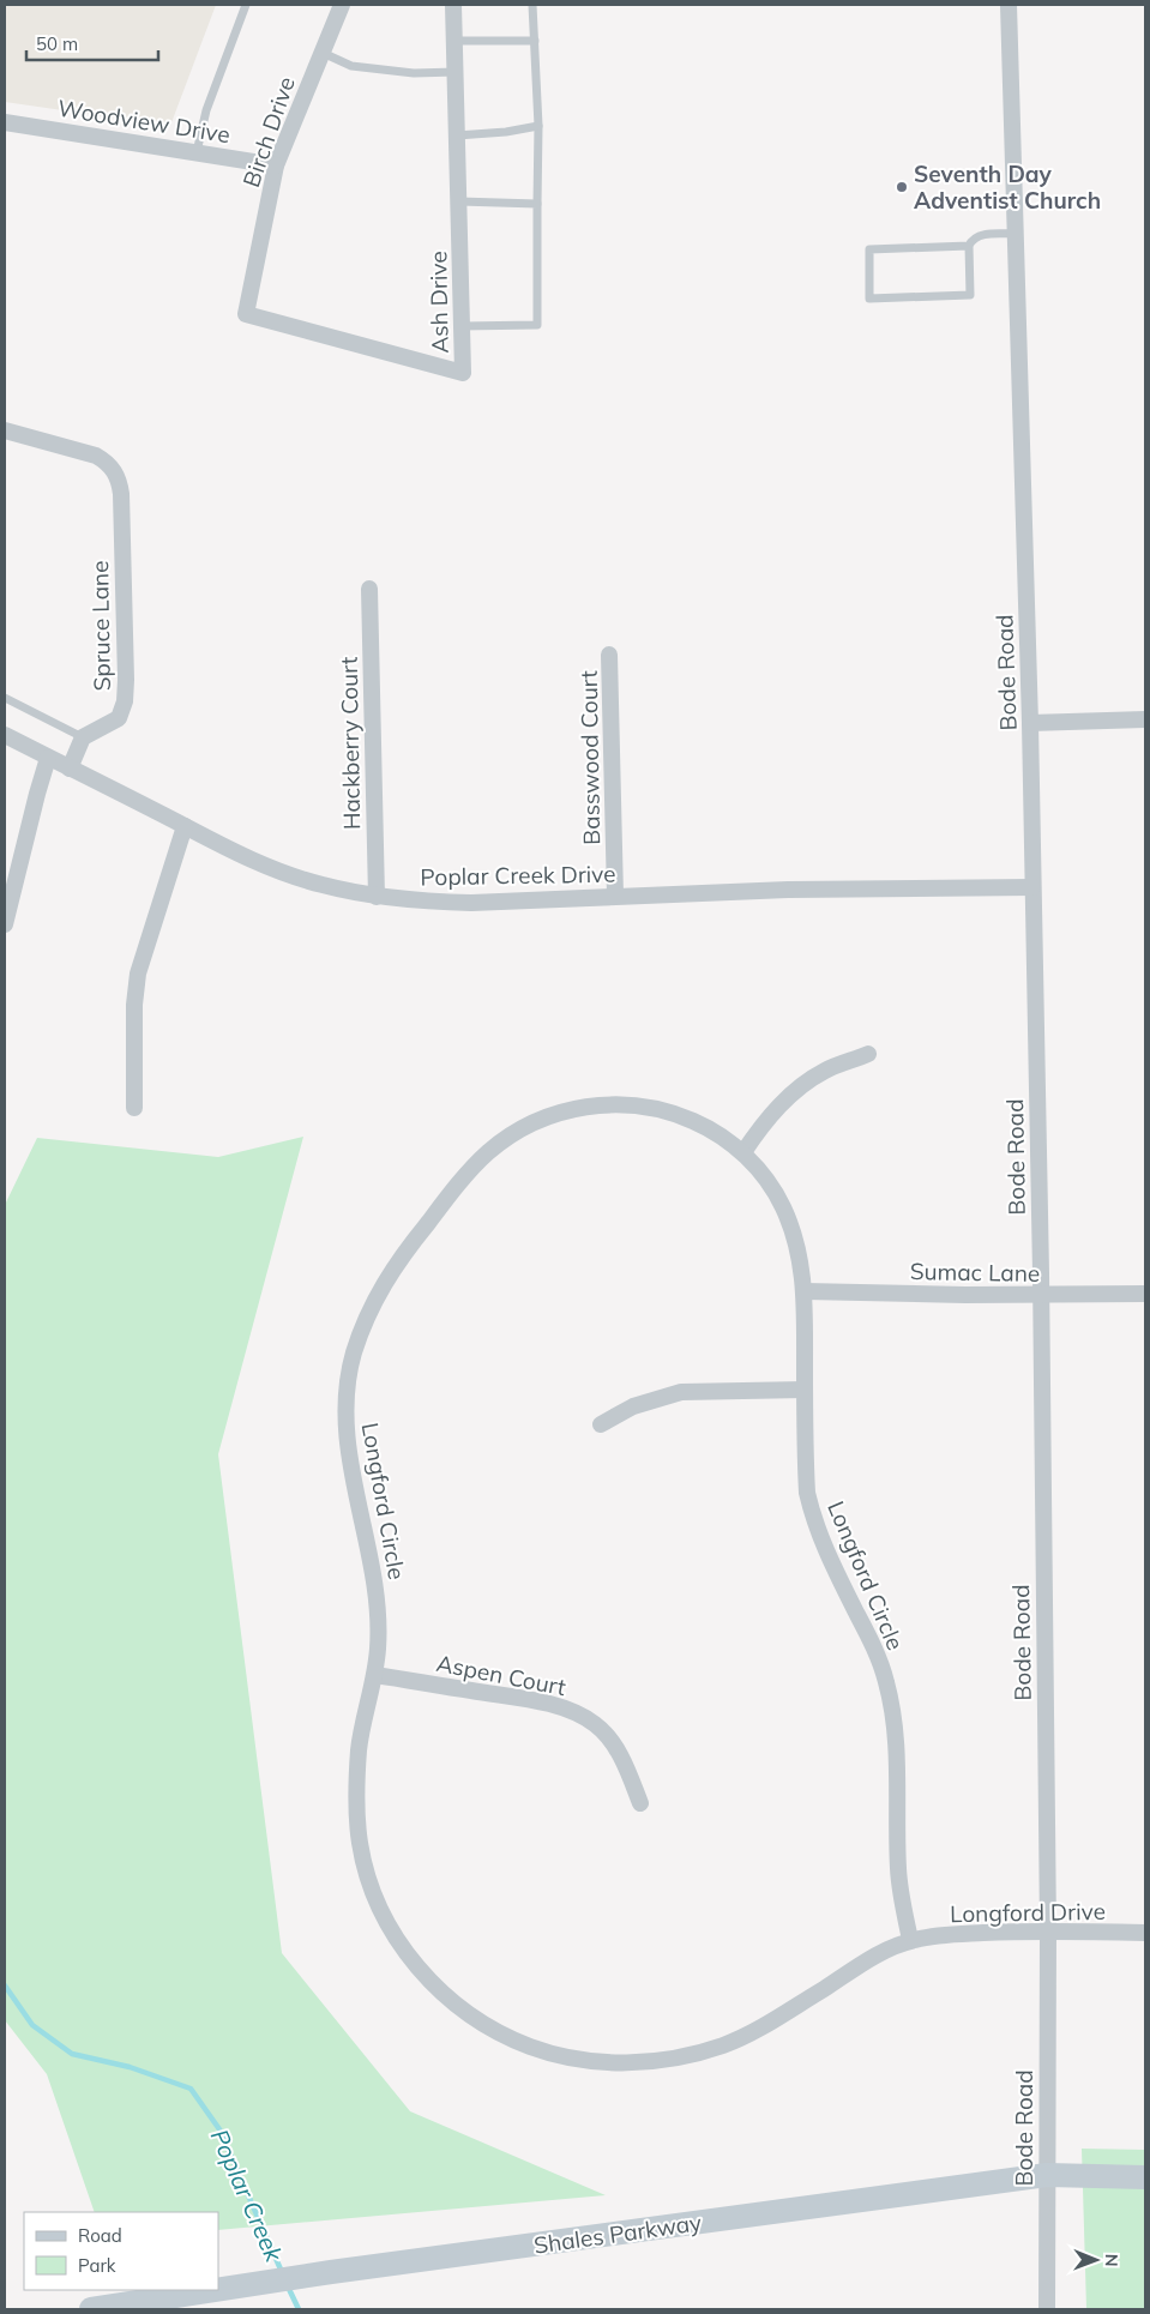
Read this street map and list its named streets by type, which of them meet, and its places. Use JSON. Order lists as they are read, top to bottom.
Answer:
{
  "streets": {
    "street": [
      "Woodview Drive",
      "Birch Drive",
      "Ash Drive",
      "Spruce Lane",
      "Bode Road",
      "Hackberry Court",
      "Basswood Court",
      "Poplar Creek Drive",
      "Sumac Lane",
      "Longford Circle",
      "Aspen Court",
      "Longford Drive",
      "Shales Parkway"
    ]
  },
  "crossings": [
    ["Woodview Drive", "Birch Drive"],
    ["Birch Drive", "Ash Drive"],
    ["Bode Road", "Poplar Creek Drive"],
    ["Bode Road", "Sumac Lane"],
    ["Bode Road", "Longford Drive"],
    ["Bode Road", "Shales Parkway"],
    ["Hackberry Court", "Poplar Creek Drive"],
    ["Basswood Court", "Poplar Creek Drive"],
    ["Sumac Lane", "Longford Circle"],
    ["Longford Circle", "Aspen Court"],
    ["Longford Circle", "Longford Drive"]
  ],
  "water": ["Poplar Creek"],
  "places": ["Seventh Day Adventist Church"],
  "legend": ["Road", "Park"],
  "scale_bar": "50 m",
  "north": "right"
}
